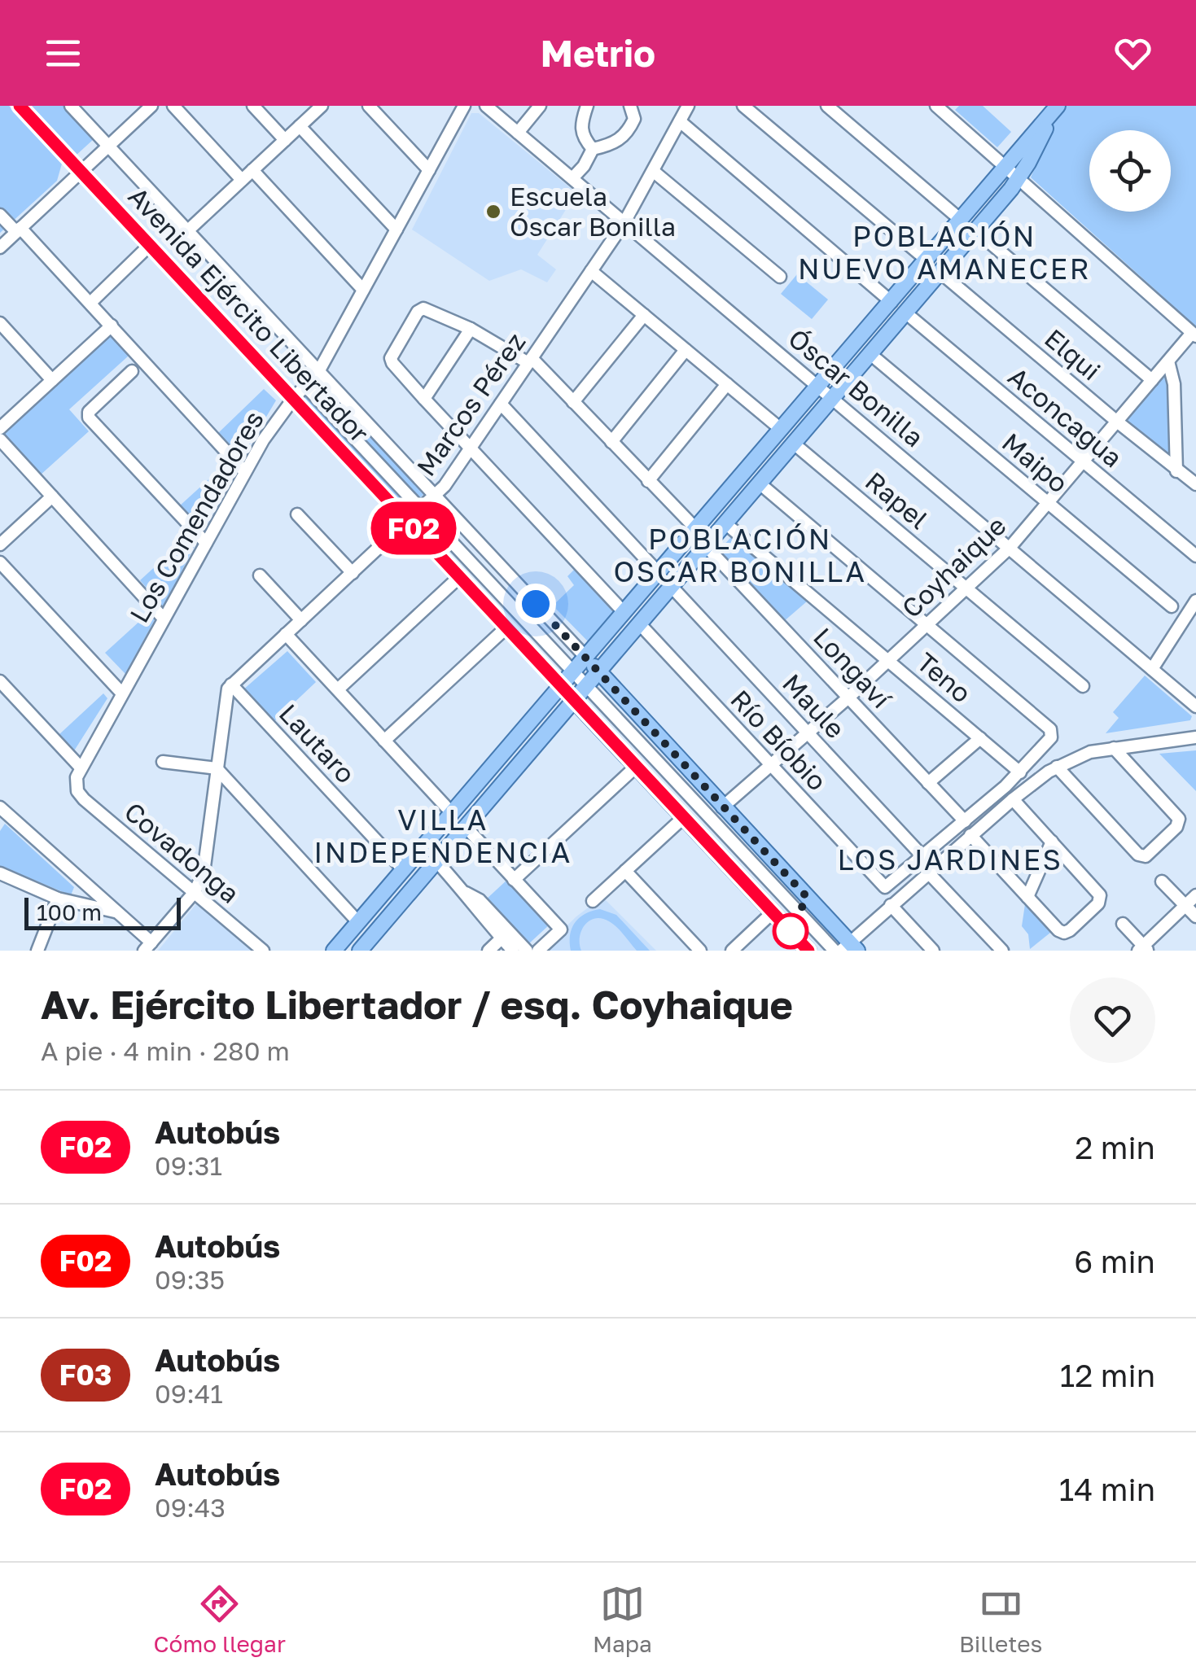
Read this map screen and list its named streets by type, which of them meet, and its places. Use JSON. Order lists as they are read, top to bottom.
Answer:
{
  "streets": {
    "main road": ["Avenida Ejército Libertador"],
    "street": [
      "Elqui",
      "Óscar Bonilla",
      "Marcos Pérez",
      "Aconcagua",
      "Maipo",
      "Rapel",
      "Los Comendadores",
      "Coyhaique",
      "Longaví",
      "Teno",
      "Maule",
      "Río Bíobio",
      "Lautaro",
      "Covadonga"
    ]
  },
  "crossings": [
    ["Avenida Ejército Libertador", "Marcos Pérez"],
    ["Avenida Ejército Libertador", "Los Comendadores"],
    ["Avenida Ejército Libertador", "Coyhaique"],
    ["Elqui", "Coyhaique"],
    ["Óscar Bonilla", "Marcos Pérez"],
    ["Óscar Bonilla", "Coyhaique"],
    ["Marcos Pérez", "Lautaro"],
    ["Aconcagua", "Coyhaique"],
    ["Maipo", "Coyhaique"],
    ["Rapel", "Coyhaique"],
    ["Los Comendadores", "Covadonga"],
    ["Coyhaique", "Longaví"],
    ["Coyhaique", "Teno"],
    ["Coyhaique", "Maule"],
    ["Coyhaique", "Río Bíobio"],
    ["Maule", "Río Bíobio"]
  ],
  "districts": [
    "POBLACIÓN NUEVO AMANECER",
    "POBLACIÓN OSCAR BONILLA",
    "VILLA INDEPENDENCIA",
    "LOS JARDINES"
  ],
  "places": ["Escuela Óscar Bonilla"],
  "lines": ["bus line F02"],
  "scale_bar": "100 m",
  "page": {
    "header": "Metrio",
    "on_map": "F02",
    "scale": "100 m",
    "heading": ["Av. Ejército Libertador / esq. Coyhaique", "A pie · 4 min · 280 m"],
    "list": [
      {
        "mark": "F02",
        "name": "Autobús",
        "note": "09:31",
        "value": "2 min"
      },
      {
        "mark": "F02",
        "name": "Autobús",
        "note": "09:35",
        "value": "6 min"
      },
      {
        "mark": "F03",
        "name": "Autobús",
        "note": "09:41",
        "value": "12 min"
      },
      {
        "mark": "F02",
        "name": "Autobús",
        "note": "09:43",
        "value": "14 min"
      }
    ],
    "tabs": ["Cómo llegar", "Mapa", "Billetes"]
  }
}
